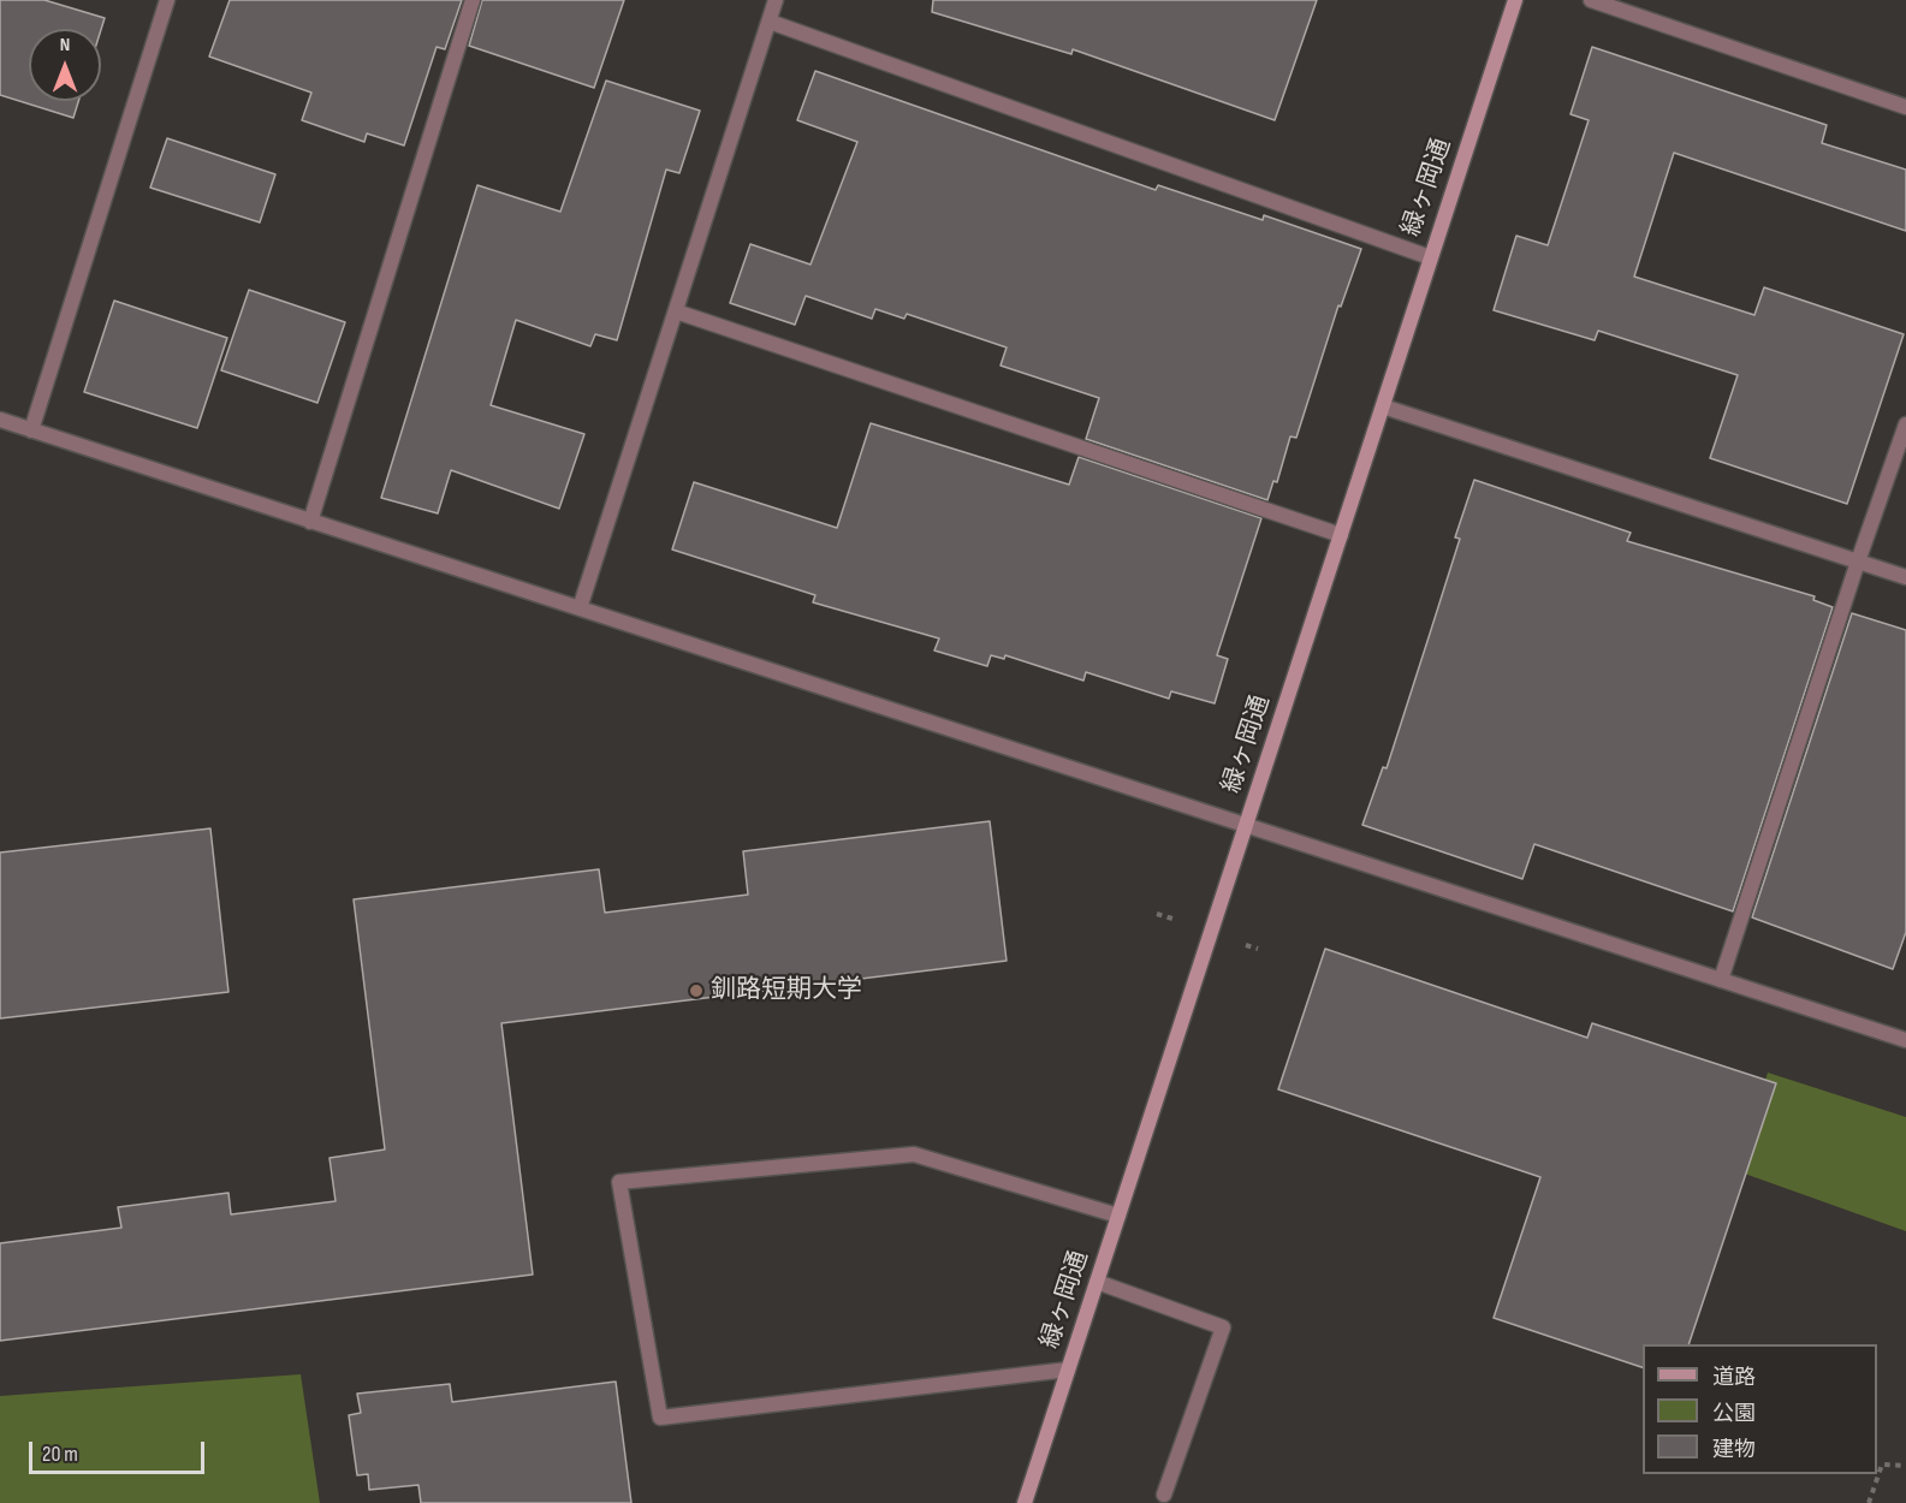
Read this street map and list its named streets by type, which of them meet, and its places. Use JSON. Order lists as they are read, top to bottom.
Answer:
{
  "streets": {
    "street": ["緑ヶ岡通"]
  },
  "places": ["釧路短期大学"],
  "legend": ["道路", "公園", "建物"],
  "scale_bar": "20 m",
  "north": "top"
}
